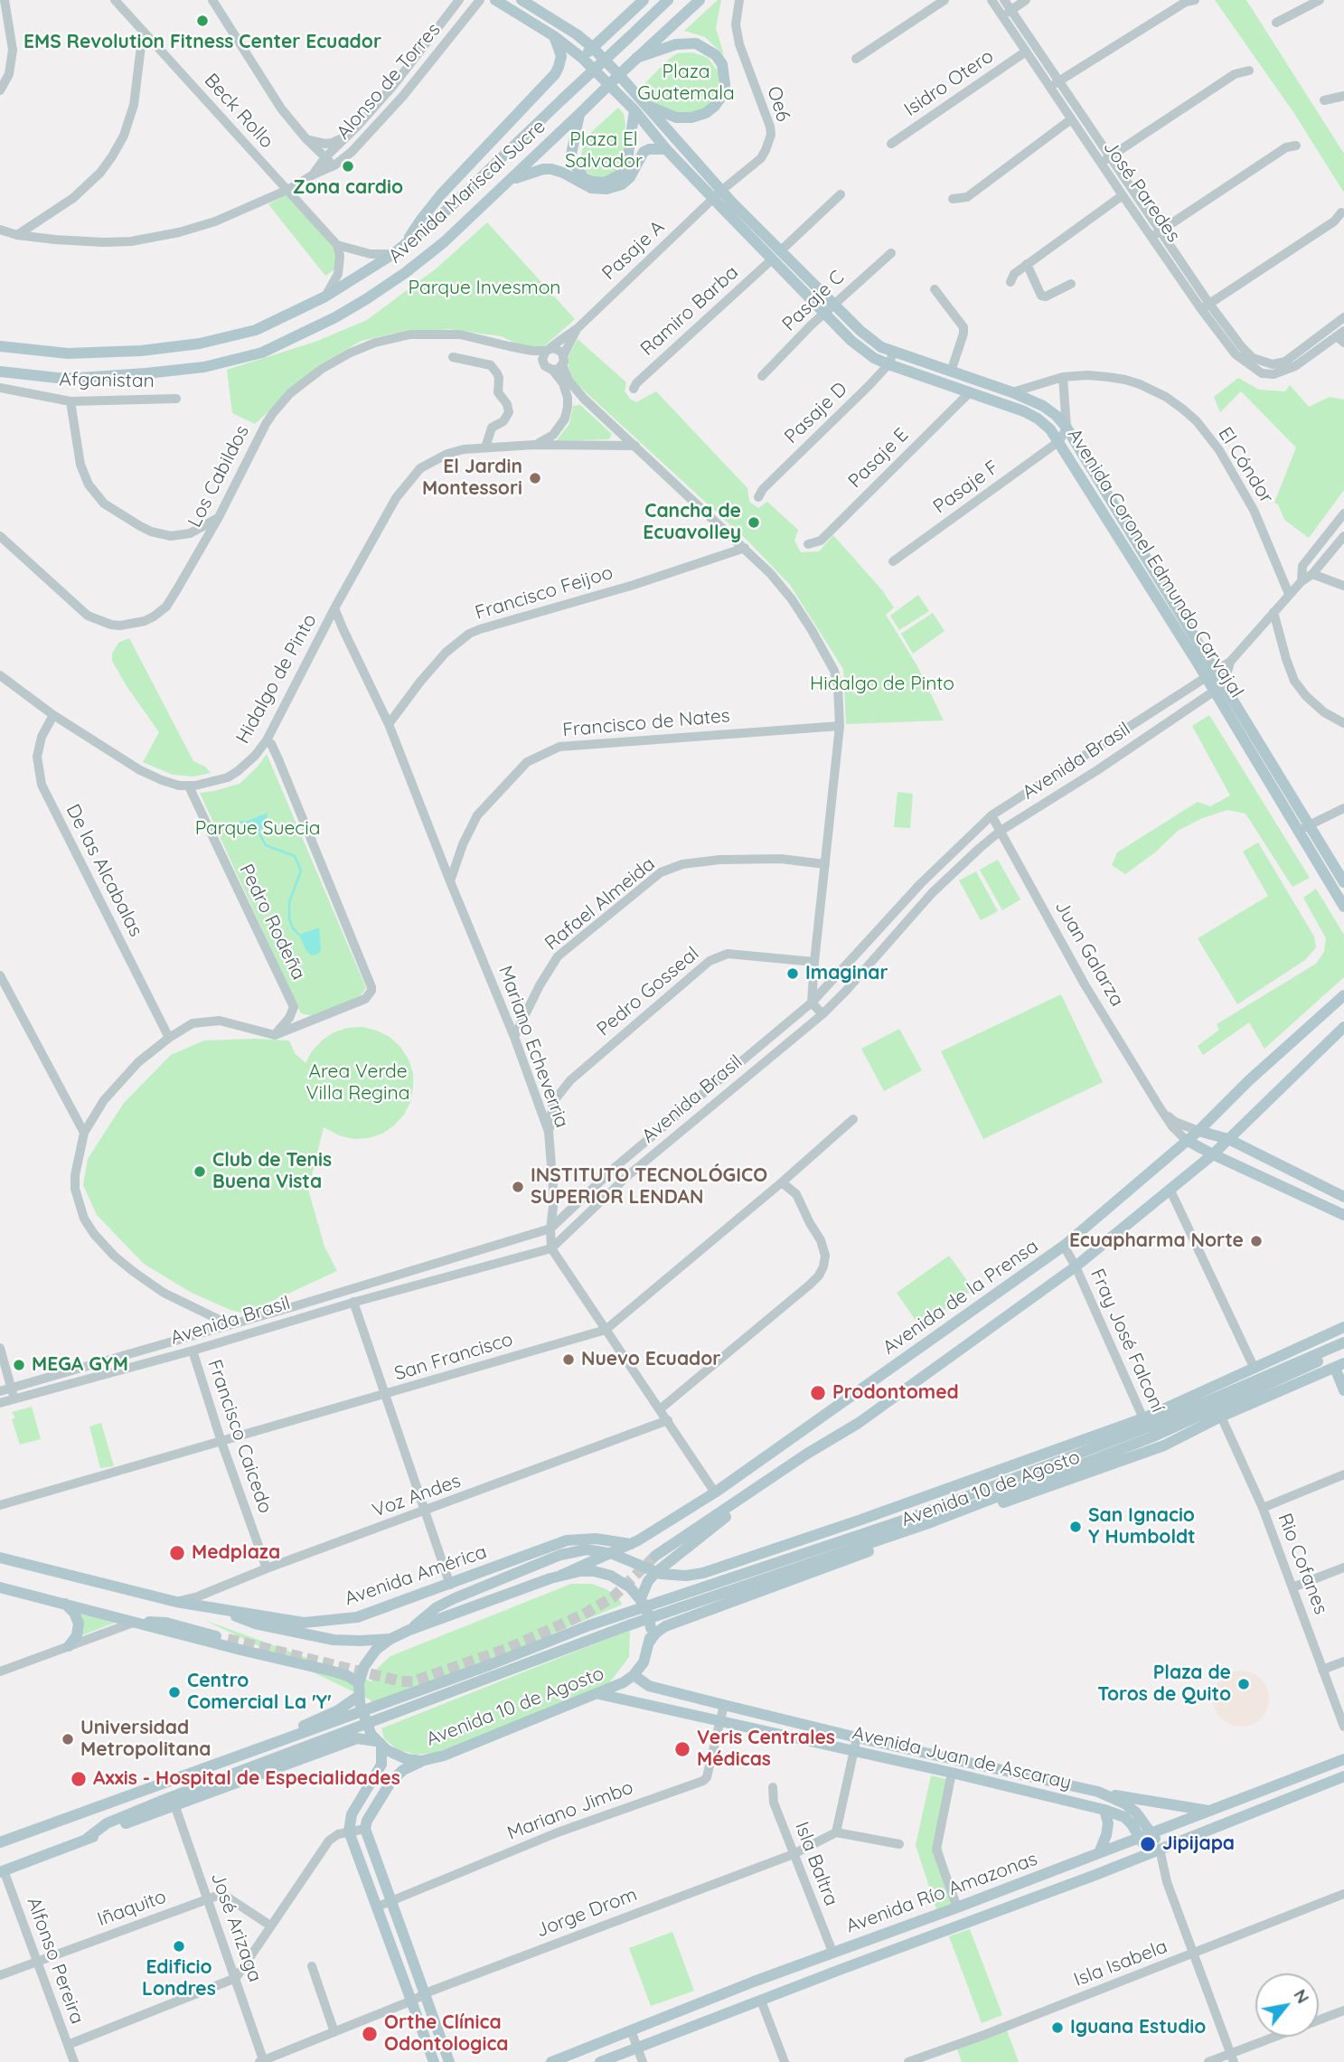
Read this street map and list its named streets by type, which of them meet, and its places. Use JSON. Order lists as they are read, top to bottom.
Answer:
{
  "streets": {
    "main road": [
      "Avenida Mariscal Sucre",
      "Avenida Coronel Edmundo Carvajal",
      "Avenida de la Prensa",
      "Avenida 10 de Agosto",
      "Avenida América",
      "Avenida Juan de Ascaray",
      "Avenida Río Amazonas"
    ],
    "street": [
      "Alonso de Torres",
      "Isidro Otero",
      "Oe6",
      "Beck Rollo",
      "José Paredes",
      "Pasaje A",
      "Pasaje C",
      "Ramiro Barba",
      "Afganistan",
      "Pasaje D",
      "Pasaje E",
      "El Cóndor",
      "Los Cabildos",
      "Pasaje F",
      "Francisco Feijoo",
      "Hidalgo de Pinto",
      "Francisco de Nates",
      "Avenida Brasil",
      "De las Alcabalas",
      "Rafael Almeida",
      "Pedro Rodeña",
      "Juan Galarza",
      "Pedro Gosseal",
      "Mariano Echeverria",
      "Fray José Falconí",
      "San Francisco",
      "Francisco Caicedo",
      "Voz Andes",
      "Rio Cofanes",
      "Mariano Jimbo",
      "Isla Baltra",
      "Iñaquito",
      "Jorge Drom",
      "José Arizaga",
      "Alfonso Pereira",
      "Isla Isabela"
    ]
  },
  "crossings": [
    ["Alonso de Torres", "Beck Rollo"],
    ["Isidro Otero", "José Paredes"],
    ["Oe6", "Pasaje A"],
    ["Oe6", "Avenida Coronel Edmundo Carvajal"],
    ["Pasaje A", "Los Cabildos"],
    ["Pasaje A", "Avenida Coronel Edmundo Carvajal"],
    ["Pasaje C", "Avenida Coronel Edmundo Carvajal"],
    ["Ramiro Barba", "Avenida Coronel Edmundo Carvajal"],
    ["Pasaje D", "Avenida Coronel Edmundo Carvajal"],
    ["Pasaje E", "Avenida Coronel Edmundo Carvajal"],
    ["El Cóndor", "Avenida Coronel Edmundo Carvajal"],
    ["El Cóndor", "Avenida Brasil"],
    ["Pasaje F", "Avenida Coronel Edmundo Carvajal"],
    ["Avenida Coronel Edmundo Carvajal", "Avenida Brasil"],
    ["Francisco Feijoo", "Mariano Echeverria"],
    ["Hidalgo de Pinto", "De las Alcabalas"],
    ["Hidalgo de Pinto", "Pedro Rodeña"],
    ["Hidalgo de Pinto", "Mariano Echeverria"],
    ["Francisco de Nates", "Mariano Echeverria"],
    ["Avenida Brasil", "Juan Galarza"],
    ["Avenida Brasil", "Pedro Gosseal"],
    ["Avenida Brasil", "Mariano Echeverria"],
    ["Avenida Brasil", "Francisco Caicedo"],
    ["Rafael Almeida", "Mariano Echeverria"],
    ["Juan Galarza", "Avenida de la Prensa"],
    ["Pedro Gosseal", "Mariano Echeverria"],
    ["Mariano Echeverria", "Avenida de la Prensa"],
    ["Mariano Echeverria", "San Francisco"],
    ["Mariano Echeverria", "Voz Andes"],
    ["Avenida de la Prensa", "Fray José Falconí"],
    ["Avenida de la Prensa", "Avenida América"],
    ["Fray José Falconí", "Avenida 10 de Agosto"],
    ["San Francisco", "Francisco Caicedo"],
    ["Francisco Caicedo", "Voz Andes"],
    ["Avenida 10 de Agosto", "Rio Cofanes"],
    ["Avenida 10 de Agosto", "Avenida Juan de Ascaray"],
    ["Avenida 10 de Agosto", "José Arizaga"],
    ["Avenida 10 de Agosto", "Alfonso Pereira"],
    ["Voz Andes", "Avenida América"],
    ["Avenida Juan de Ascaray", "Mariano Jimbo"],
    ["Avenida Juan de Ascaray", "Avenida Río Amazonas"],
    ["Isla Baltra", "Avenida Río Amazonas"],
    ["Isla Baltra", "Jorge Drom"],
    ["Iñaquito", "José Arizaga"],
    ["Iñaquito", "Alfonso Pereira"],
    ["Jorge Drom", "José Arizaga"]
  ],
  "parks": [
    "Plaza Guatemala",
    "Plaza El Salvador",
    "Parque Invesmon",
    "Hidalgo de Pinto",
    "Parque Suecia",
    "Area Verde Villa Regina"
  ],
  "places": [
    "EMS Revolution Fitness Center Ecuador",
    "Zona cardio",
    "El Jardin Montessori",
    "Cancha de Ecuavolley",
    "Imaginar",
    "Club de Tenis Buena Vista",
    "INSTITUTO TECNOLÓGICO SUPERIOR LENDAN",
    "Ecuapharma Norte",
    "Nuevo Ecuador",
    "MEGA GYM",
    "Prodontomed",
    "San Ignacio Y Humboldt",
    "Medplaza",
    "Plaza de Toros de Quito",
    "Centro Comercial La 'Y'",
    "Universidad Metropolitana",
    "Veris Centrales Médicas",
    "Axxis - Hospital de Especialidades",
    "Jipijapa",
    "Edificio Londres",
    "Iguana Estudio",
    "Orthe Clínica Odontologica"
  ],
  "north": "top right"
}
